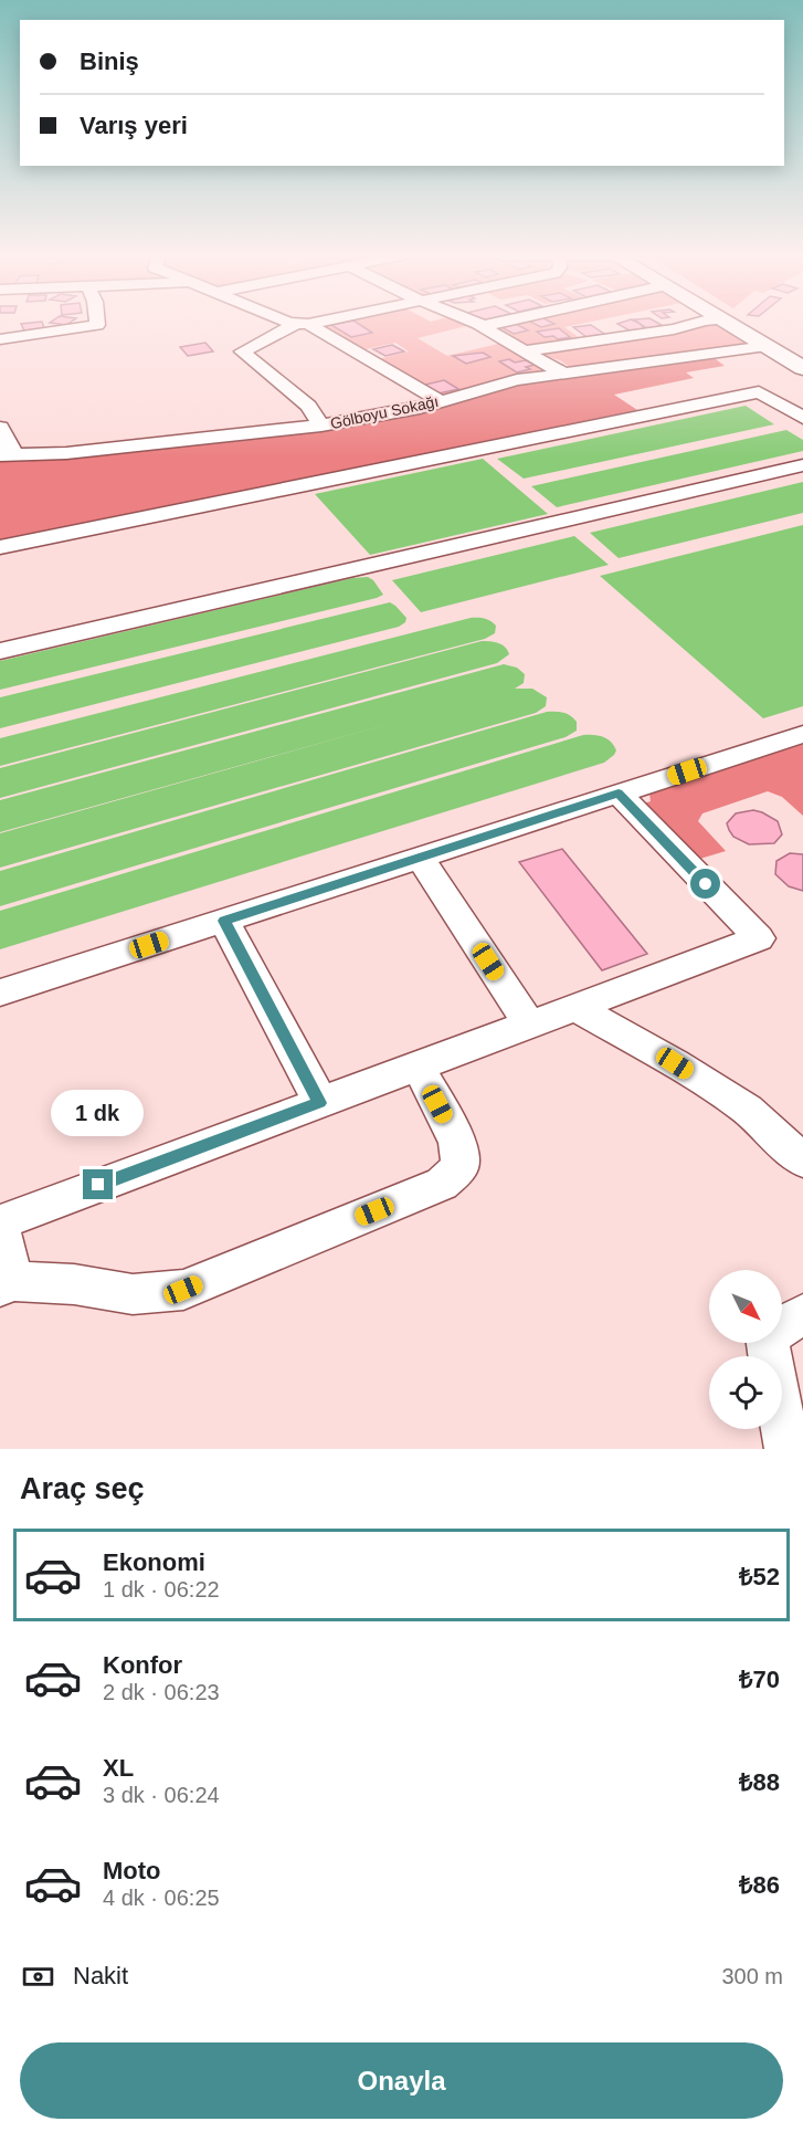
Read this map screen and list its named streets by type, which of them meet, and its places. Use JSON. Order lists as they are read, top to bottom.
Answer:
{
  "streets": {
    "street": ["Gölboyu Sokağı"]
  },
  "north": "bottom right",
  "page": {
    "banner": ["Biniş", "Varış yeri"],
    "bubble": "1 dk",
    "heading": "Araç seç",
    "list": [
      {
        "name": "Ekonomi",
        "note": "1 dk · 06:22",
        "value": "₺52"
      },
      {
        "name": "Konfor",
        "note": "2 dk · 06:23",
        "value": "₺70"
      },
      {
        "name": "XL",
        "note": "3 dk · 06:24",
        "value": "₺88"
      },
      {
        "name": "Moto",
        "note": "4 dk · 06:25",
        "value": "₺86"
      }
    ],
    "pay": ["Nakit", "300 m"],
    "buttons": "Onayla"
  }
}
